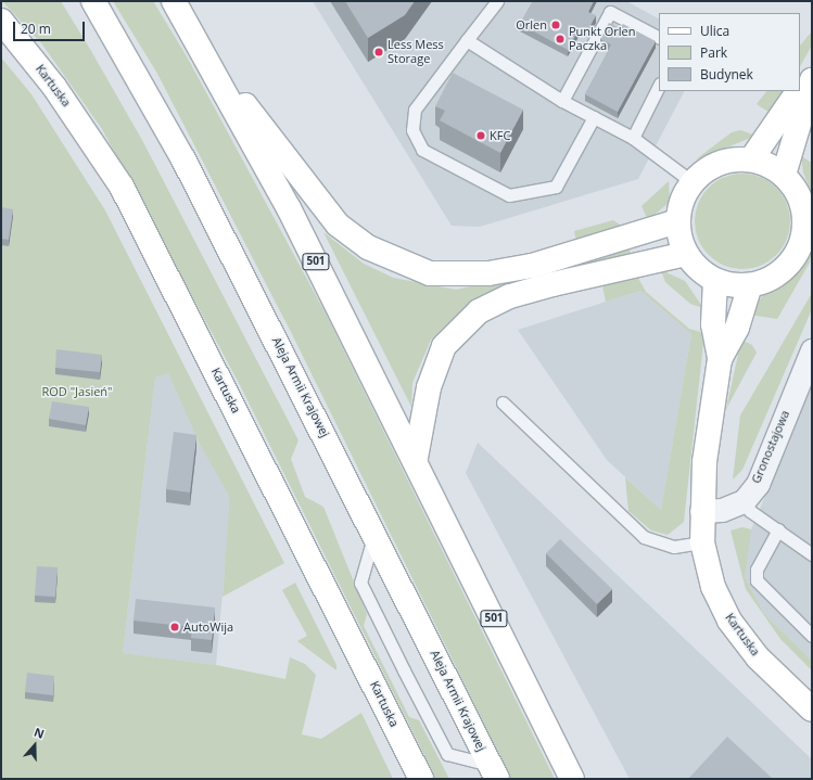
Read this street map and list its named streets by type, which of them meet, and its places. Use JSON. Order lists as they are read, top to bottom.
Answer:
{
  "streets": {
    "main road": ["Kartuska", "501", "Aleja Armii Krajowej"],
    "street": ["Gronostajowa"]
  },
  "crossings": [
    ["Kartuska", "Gronostajowa"]
  ],
  "parks": ["ROD \"Jasień\""],
  "places": [
    "Orlen",
    "Punkt Orlen Paczka",
    "Less Mess Storage",
    "KFC",
    "AutoWija"
  ],
  "legend": ["Ulica", "Park", "Budynek"],
  "scale_bar": "20 m",
  "north": "top"
}
